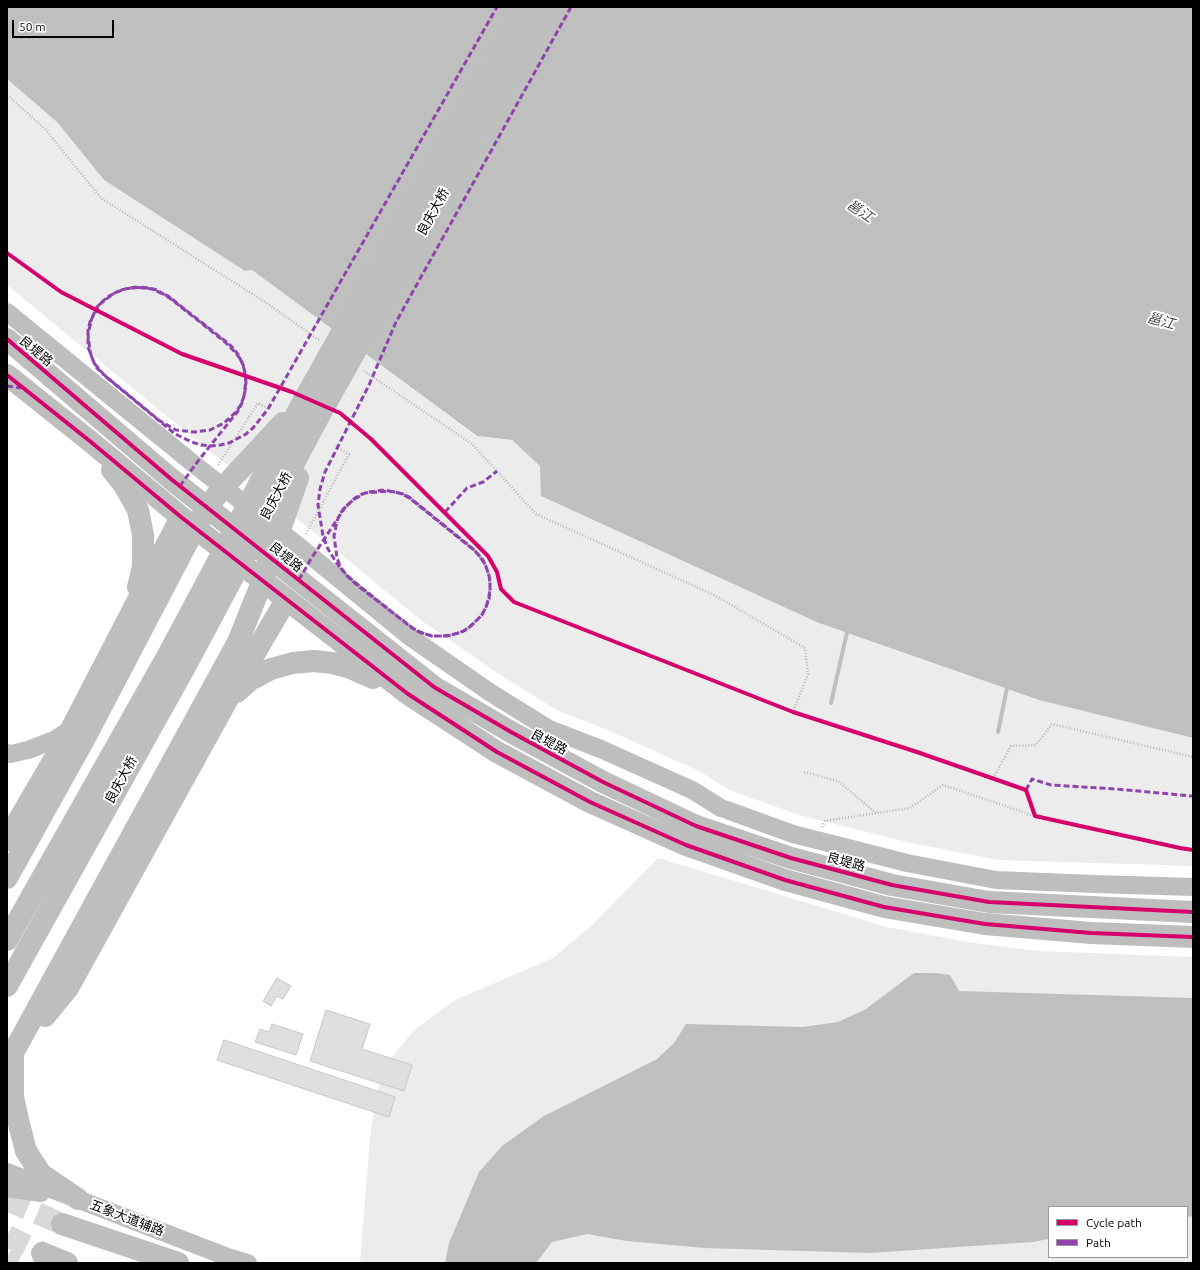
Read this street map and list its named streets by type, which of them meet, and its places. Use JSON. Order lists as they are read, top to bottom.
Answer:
{
  "streets": {
    "main road": ["良庆大桥", "良堤路"],
    "street": ["五象大道辅路"]
  },
  "water": ["邕江"],
  "legend": ["Cycle path", "Path"],
  "scale_bar": "50 m"
}
